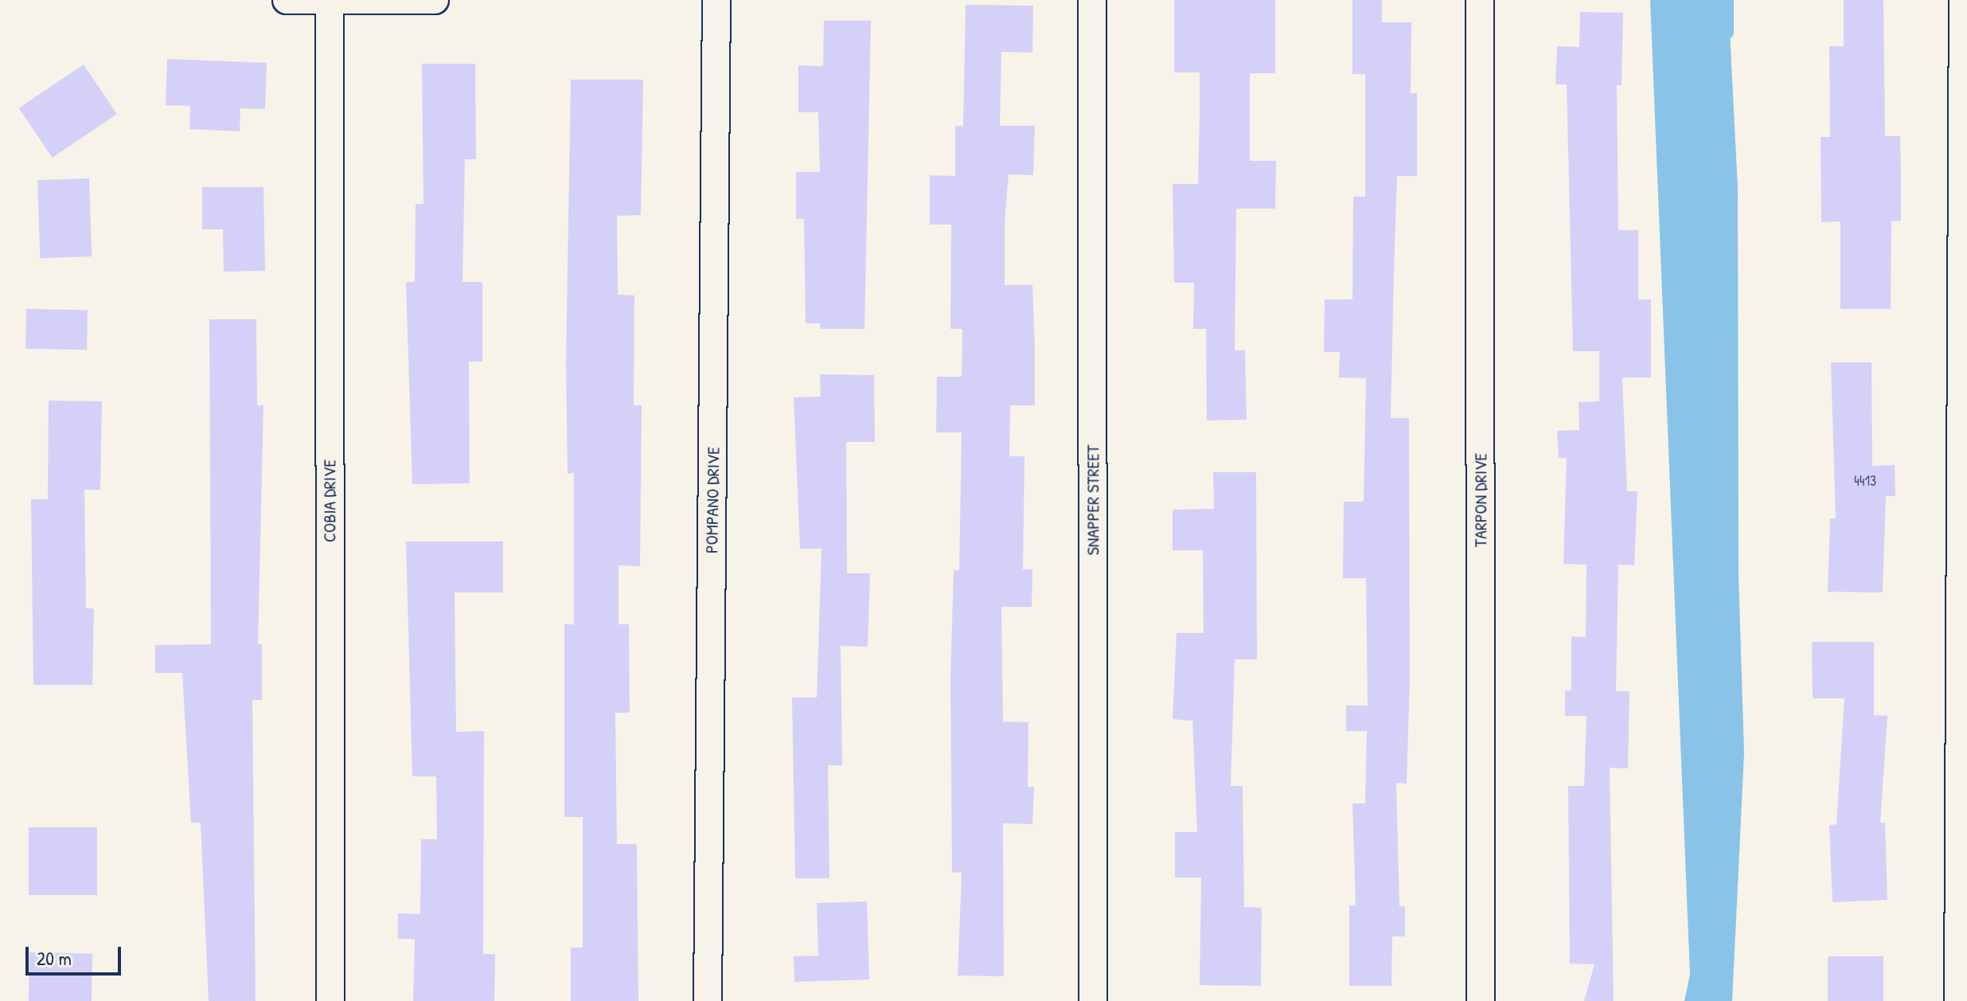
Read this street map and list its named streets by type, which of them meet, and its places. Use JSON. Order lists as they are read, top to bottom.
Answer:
{
  "streets": {
    "street": [
      "POMPANO DRIVE",
      "SNAPPER STREET",
      "TARPON DRIVE",
      "COBIA DRIVE"
    ]
  },
  "house_numbers": ["4413"],
  "scale_bar": "20 m"
}
